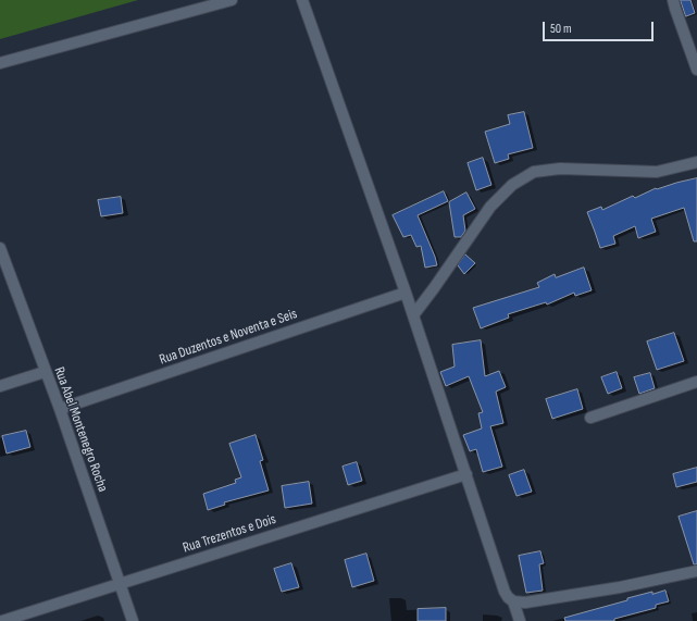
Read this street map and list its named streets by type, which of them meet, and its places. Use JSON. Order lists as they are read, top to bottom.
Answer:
{
  "streets": {
    "street": ["Rua Duzentos e Noventa e Seis", "Rua Abel Montenegro Rocha", "Rua Trezentos e Dois"]
  },
  "crossings": [
    ["Rua Duzentos e Noventa e Seis", "Rua Abel Montenegro Rocha"],
    ["Rua Abel Montenegro Rocha", "Rua Trezentos e Dois"]
  ],
  "scale_bar": "50 m"
}
